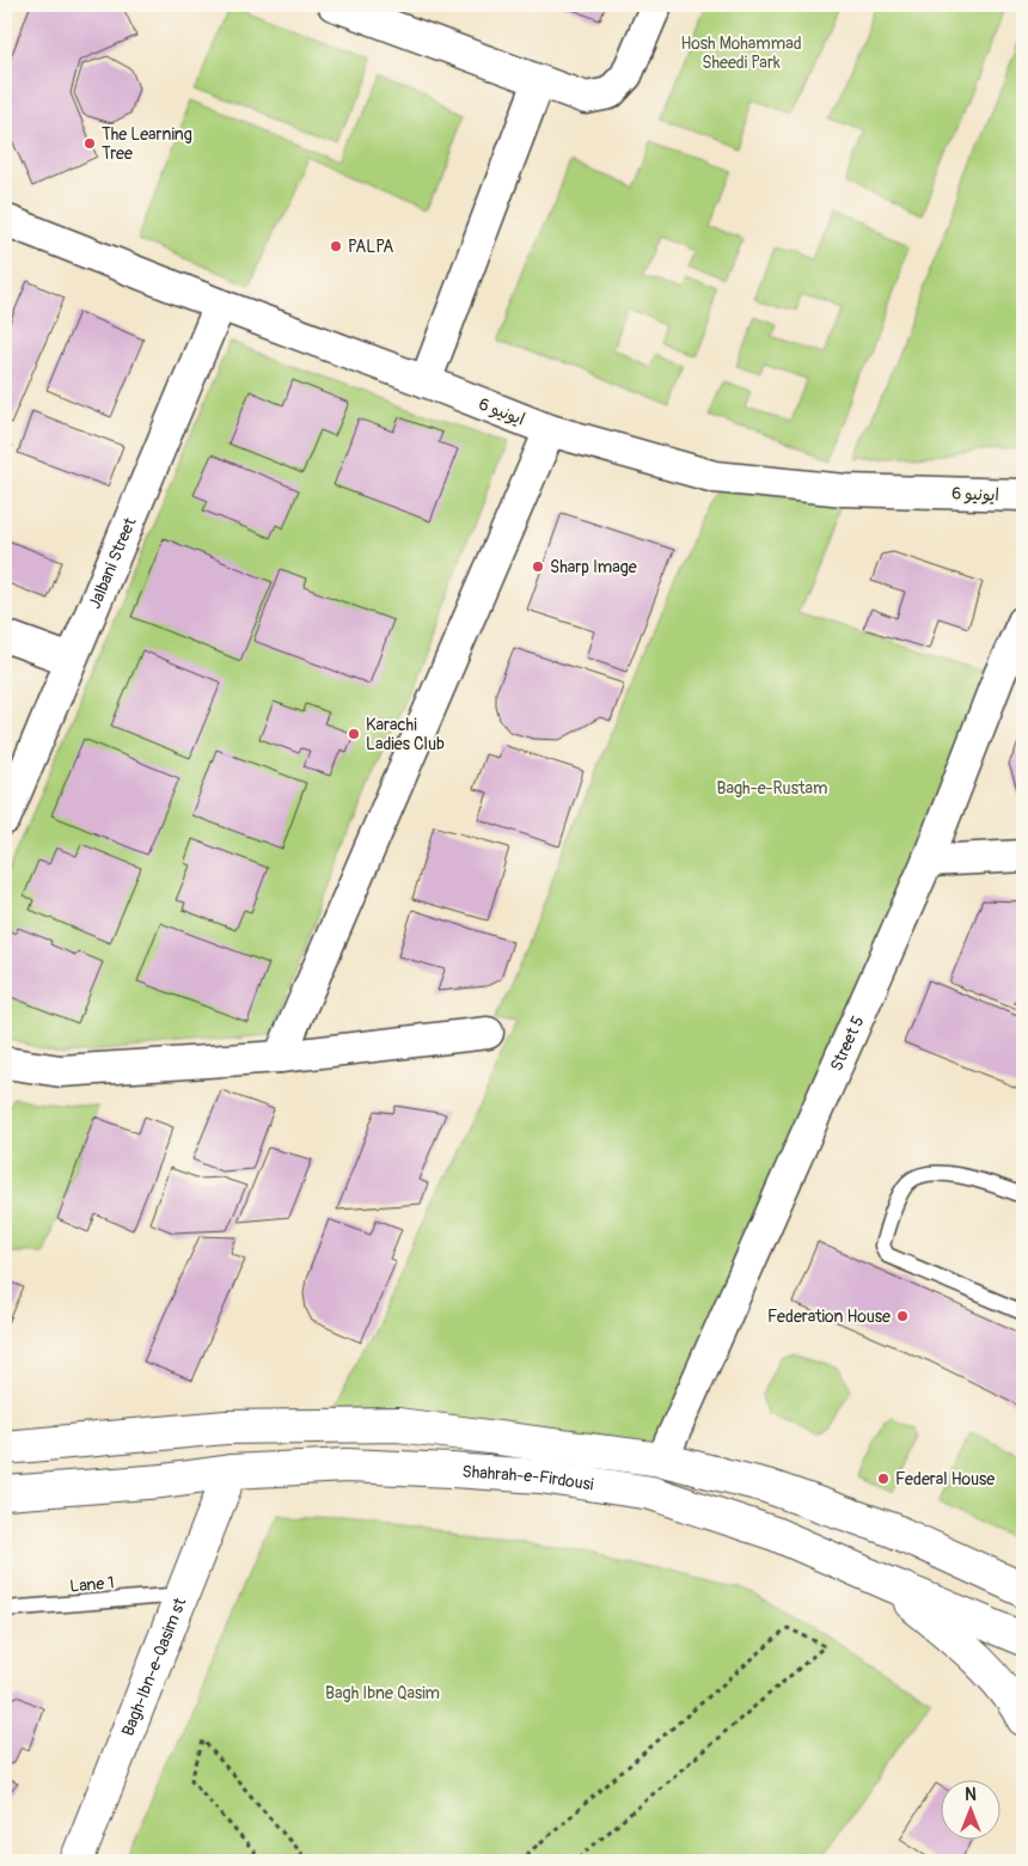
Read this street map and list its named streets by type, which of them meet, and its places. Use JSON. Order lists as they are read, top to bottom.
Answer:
{
  "streets": {
    "main road": ["Shahrah-e-Firdousi", "Bagh-Ibn-e-Qasim st"],
    "street": ["ایونیو 6", "Jalbani Street", "Street 5"],
    "lane": ["Lane 1"]
  },
  "crossings": [
    ["ایونیو 6", "Jalbani Street"],
    ["Street 5", "Shahrah-e-Firdousi"],
    ["Shahrah-e-Firdousi", "Bagh-Ibn-e-Qasim st"],
    ["Lane 1", "Bagh-Ibn-e-Qasim st"]
  ],
  "parks": ["Hosh Mohammad Sheedi Park", "Bagh-e-Rustam", "Bagh Ibne Qasim"],
  "places": [
    "The Learning Tree",
    "PALPA",
    "Sharp Image",
    "Karachi Ladies Club",
    "Federation House",
    "Federal House"
  ],
  "north": "top"
}
